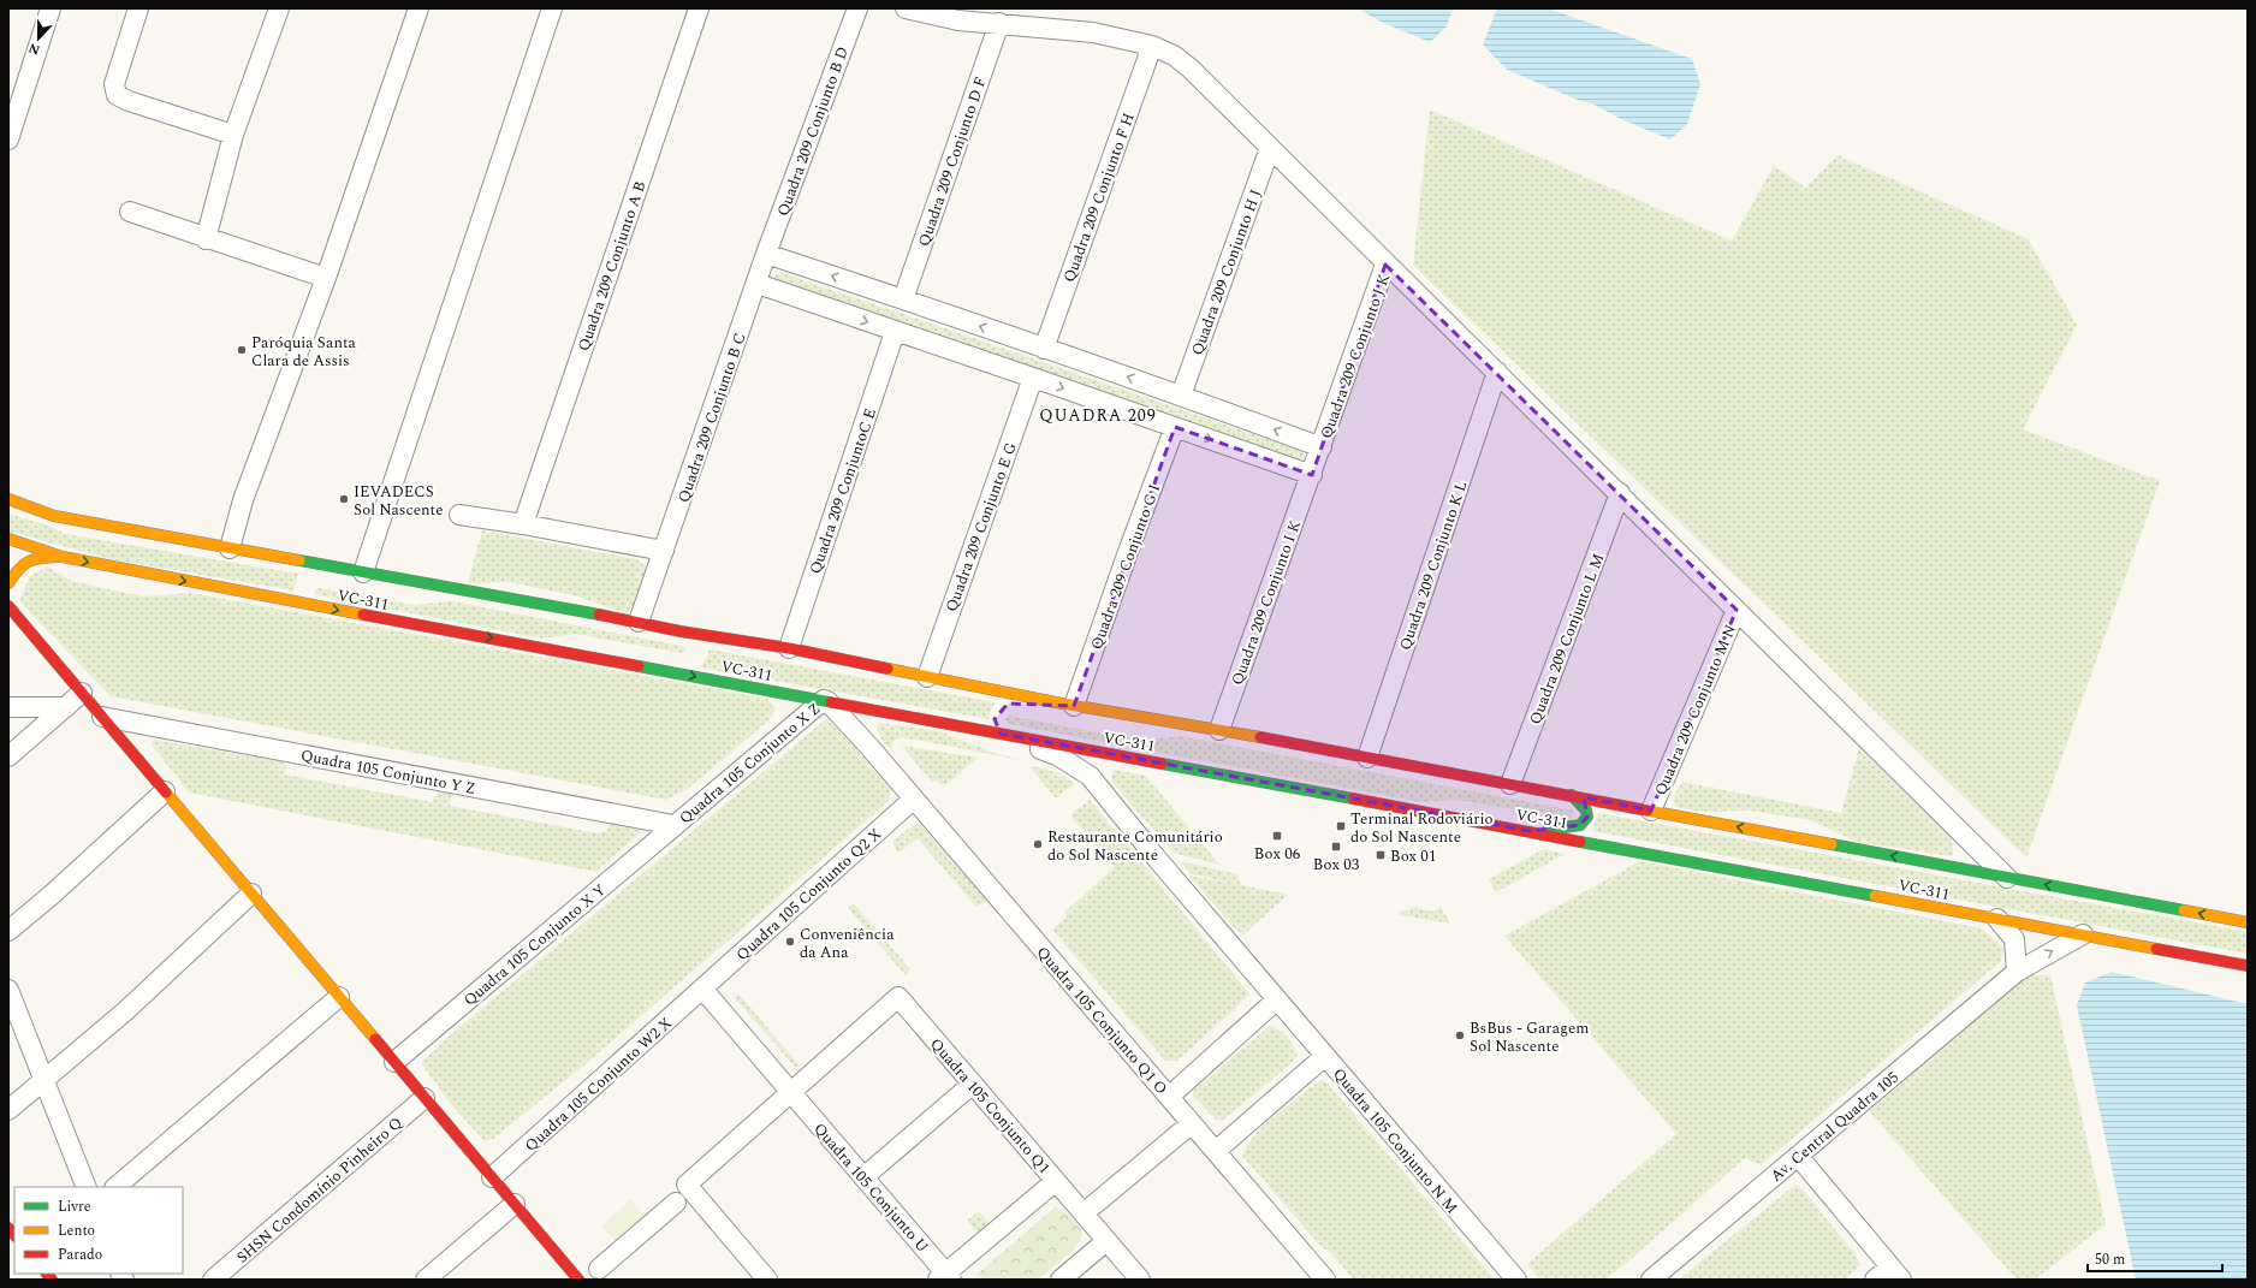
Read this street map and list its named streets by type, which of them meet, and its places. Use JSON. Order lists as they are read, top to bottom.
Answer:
{
  "streets": {
    "main road": ["VC-311"],
    "street": [
      "Quadra 209 Conjunto B D",
      "Quadra 209 Conjunto D F",
      "Quadra 209 Conjunto F H",
      "Quadra 209 Conjunto A B",
      "Quadra 209 Conjunto H J",
      "Quadra 209 Conjunto J K",
      "Quadra 209 Conjunto B C",
      "Quadra 209 ConjuntoC E",
      "Quadra 209 Conjunto E G",
      "Quadra 209 Conjunto K L",
      "Quadra 209 Conjunto G I",
      "Quadra 209 Conjunto I K",
      "Quadra 209 Conjunto L M",
      "Quadra 209 Conjunto M N",
      "Quadra 105 Conjunto X Z",
      "Quadra 105 Conjunto Y Z",
      "Quadra 105 Conjunto Q2 X",
      "Quadra 105 Conjunto X Y",
      "Quadra 105 Conjunto Q1 O",
      "Quadra 105 Conjunto W2 X",
      "Quadra 105 Conjunto Q1",
      "Av. Central Quadra 105",
      "Quadra 105 Conjunto N M",
      "Quadra 105 Conjunto U",
      "SHSN Condomínio Pinheiro Q"
    ]
  },
  "crossings": [
    ["Quadra 209 Conjunto B D", "Quadra 209 Conjunto B C"],
    ["Quadra 209 Conjunto J K", "Quadra 209 Conjunto I K"],
    ["Quadra 209 Conjunto B C", "VC-311"],
    ["Quadra 209 ConjuntoC E", "VC-311"],
    ["Quadra 209 Conjunto E G", "VC-311"],
    ["Quadra 209 Conjunto K L", "VC-311"],
    ["Quadra 209 Conjunto G I", "VC-311"],
    ["VC-311", "Quadra 209 Conjunto I K"],
    ["VC-311", "Quadra 209 Conjunto L M"],
    ["VC-311", "Quadra 209 Conjunto M N"],
    ["VC-311", "Quadra 105 Conjunto X Z"],
    ["VC-311", "Quadra 105 Conjunto Q1 O"],
    ["VC-311", "Av. Central Quadra 105"],
    ["VC-311", "Quadra 105 Conjunto N M"],
    ["Quadra 105 Conjunto X Z", "Quadra 105 Conjunto Y Z"],
    ["Quadra 105 Conjunto X Z", "Quadra 105 Conjunto X Y"],
    ["Quadra 105 Conjunto X Z", "Quadra 105 Conjunto Q1 O"],
    ["Quadra 105 Conjunto Y Z", "Quadra 105 Conjunto X Y"],
    ["Quadra 105 Conjunto Q2 X", "Quadra 105 Conjunto Q1 O"],
    ["Quadra 105 Conjunto Q2 X", "Quadra 105 Conjunto W2 X"],
    ["Quadra 105 Conjunto Q2 X", "Quadra 105 Conjunto U"],
    ["Quadra 105 Conjunto W2 X", "Quadra 105 Conjunto U"],
    ["Quadra 105 Conjunto Q1", "Quadra 105 Conjunto U"]
  ],
  "districts": ["QUADRA 209"],
  "places": {
    "other": [
      "Paróquia Santa Clara de Assis",
      "IEVADECS Sol Nascente",
      "Restaurante Comunitário do Sol Nascente",
      "Conveniência da Ana",
      "BsBus - Garagem Sol Nascente"
    ],
    "transit": [
      "Terminal Rodoviário do Sol Nascente",
      "Box 06",
      "Box 03",
      "Box 01"
    ]
  },
  "legend": ["Livre", "Lento", "Parado"],
  "scale_bar": "50 m",
  "north": "bottom"
}
